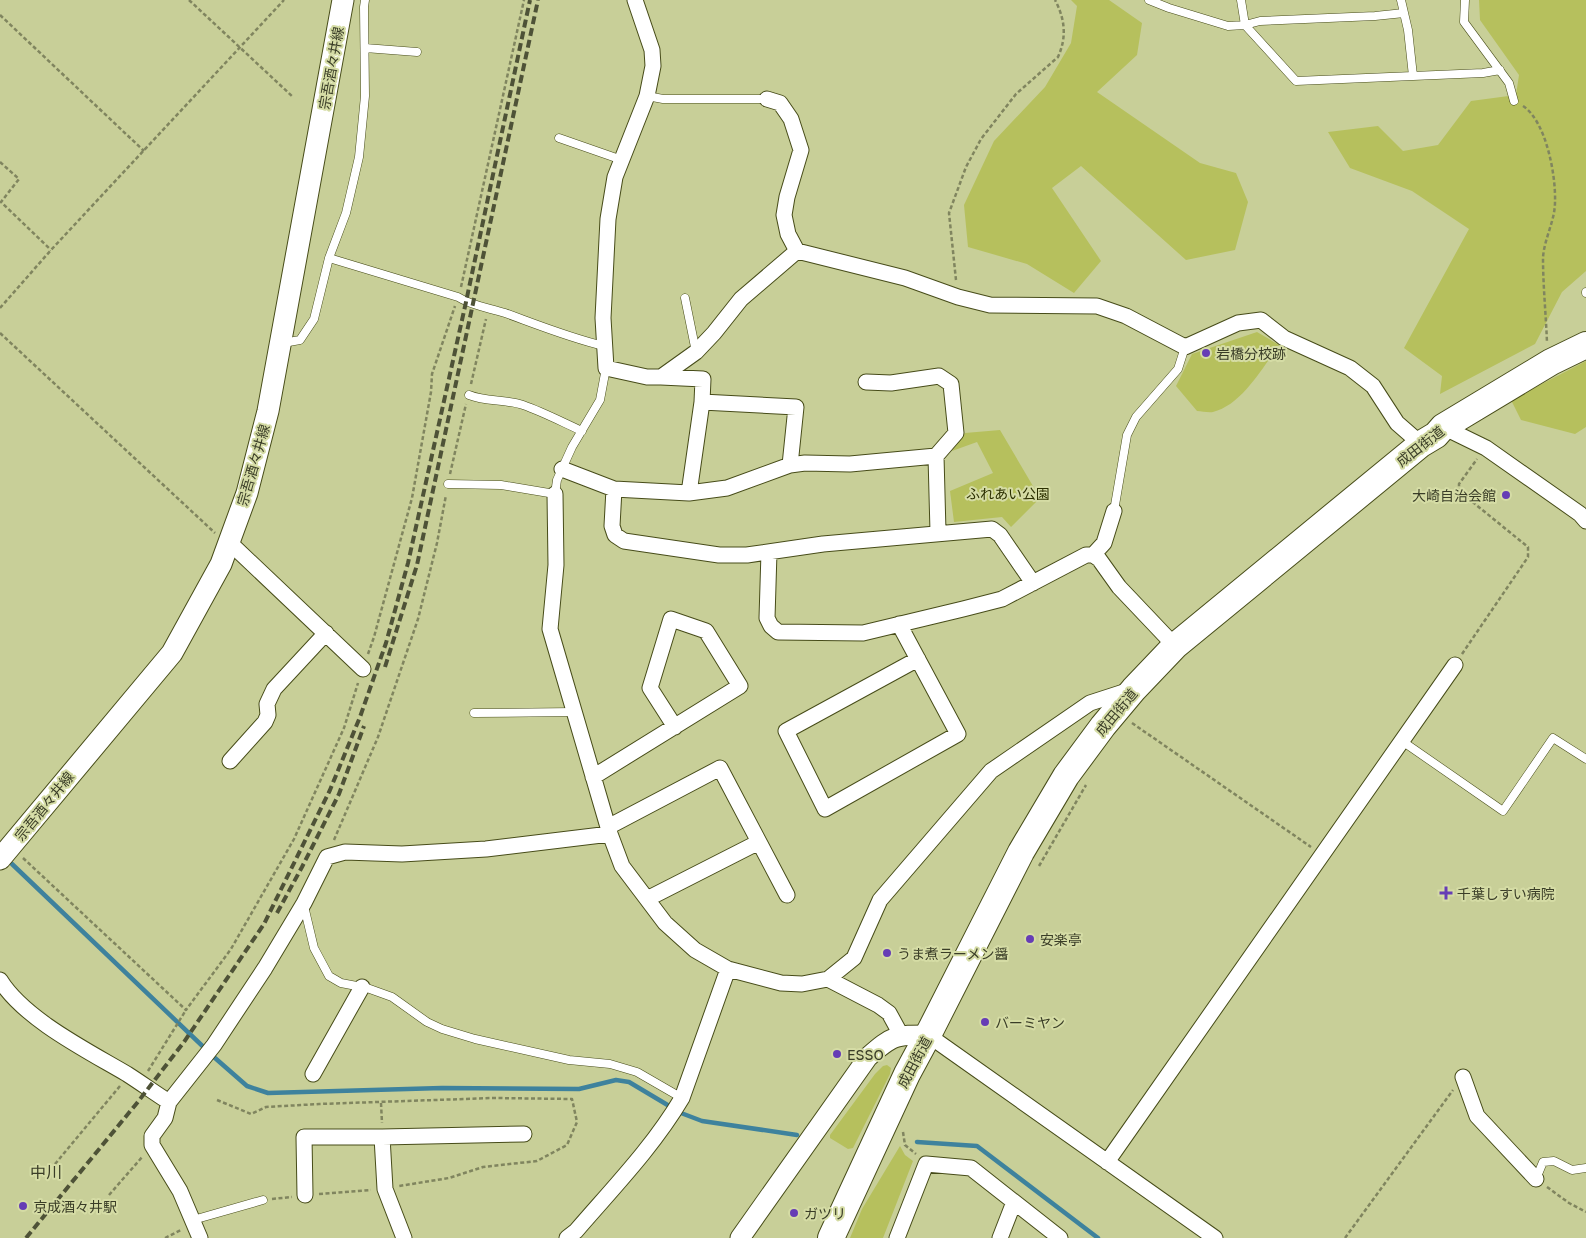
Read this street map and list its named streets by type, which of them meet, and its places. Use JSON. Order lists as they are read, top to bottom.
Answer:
{
  "streets": {
    "highway": ["成田街道"],
    "main road": ["宗吾酒々井線"]
  },
  "districts": ["中川"],
  "parks": ["ふれあい公園"],
  "places": {
    "other": [
      "岩橋分校跡",
      "大崎自治会館",
      "安楽亭",
      "うま煮ラーメン醤",
      "バーミヤン",
      "ESSO",
      "京成酒々井駅",
      "ガツリ"
    ],
    "health": ["千葉しすい病院"]
  }
}
